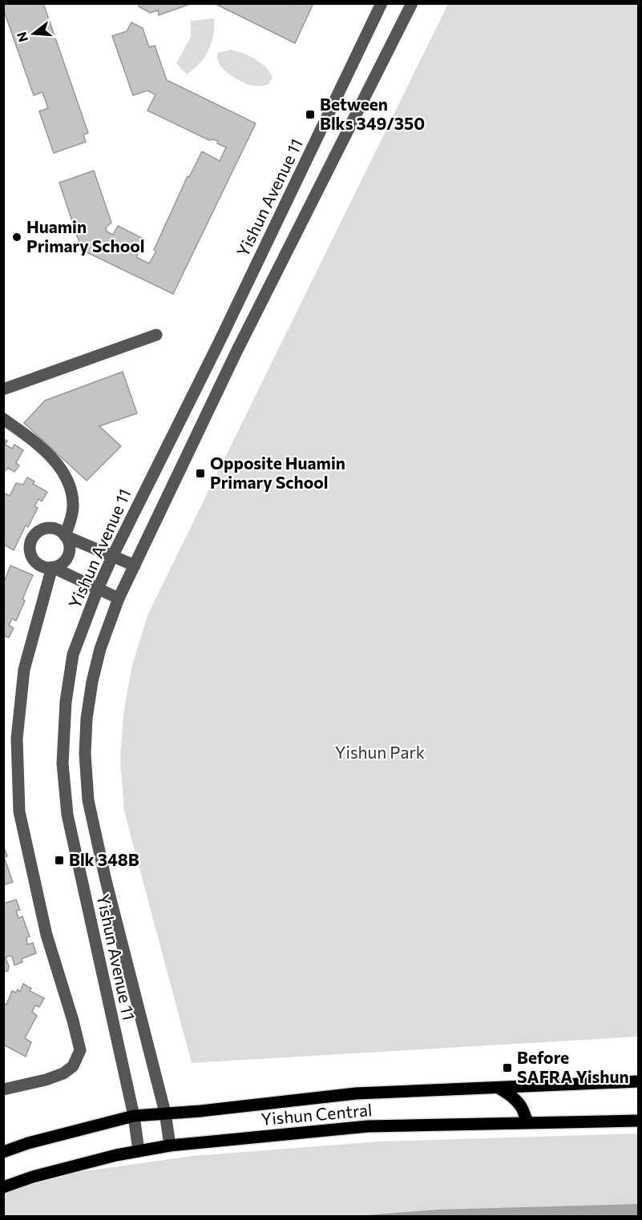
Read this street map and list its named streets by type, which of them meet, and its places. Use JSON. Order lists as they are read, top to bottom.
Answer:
{
  "streets": {
    "main road": ["Yishun Central"],
    "street": ["Yishun Avenue 11"]
  },
  "crossings": [
    ["Yishun Avenue 11", "Yishun Central"]
  ],
  "parks": ["Yishun Park"],
  "places": {
    "transit": [
      "Between Blks 349/350",
      "Opposite Huamin Primary School",
      "Blk 348B",
      "Before SAFRA Yishun"
    ],
    "other": ["Huamin Primary School"]
  },
  "north": "left"
}
